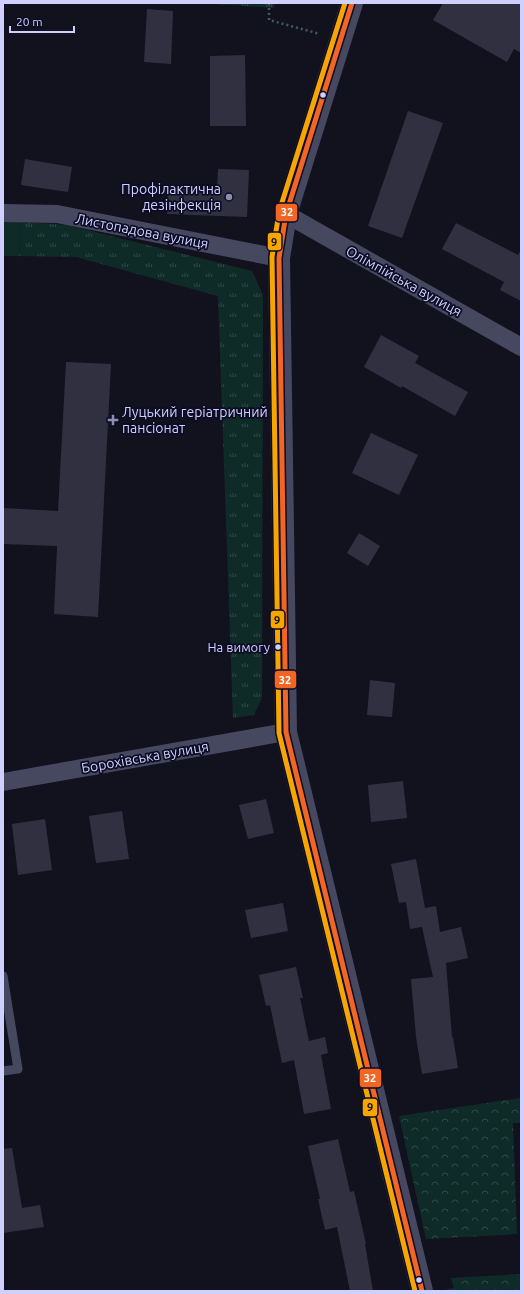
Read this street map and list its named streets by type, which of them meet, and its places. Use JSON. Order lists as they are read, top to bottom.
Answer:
{
  "streets": {
    "street": ["Листопадова вулиця", "Олімпійська вулиця", "Борохівська вулиця"]
  },
  "places": {
    "other": ["Профілактична дезінфекція", "На вимогу"],
    "health": ["Луцький геріатричний пансіонат"]
  },
  "lines": ["transit line 32", "transit line 9"],
  "scale_bar": "20 m"
}
